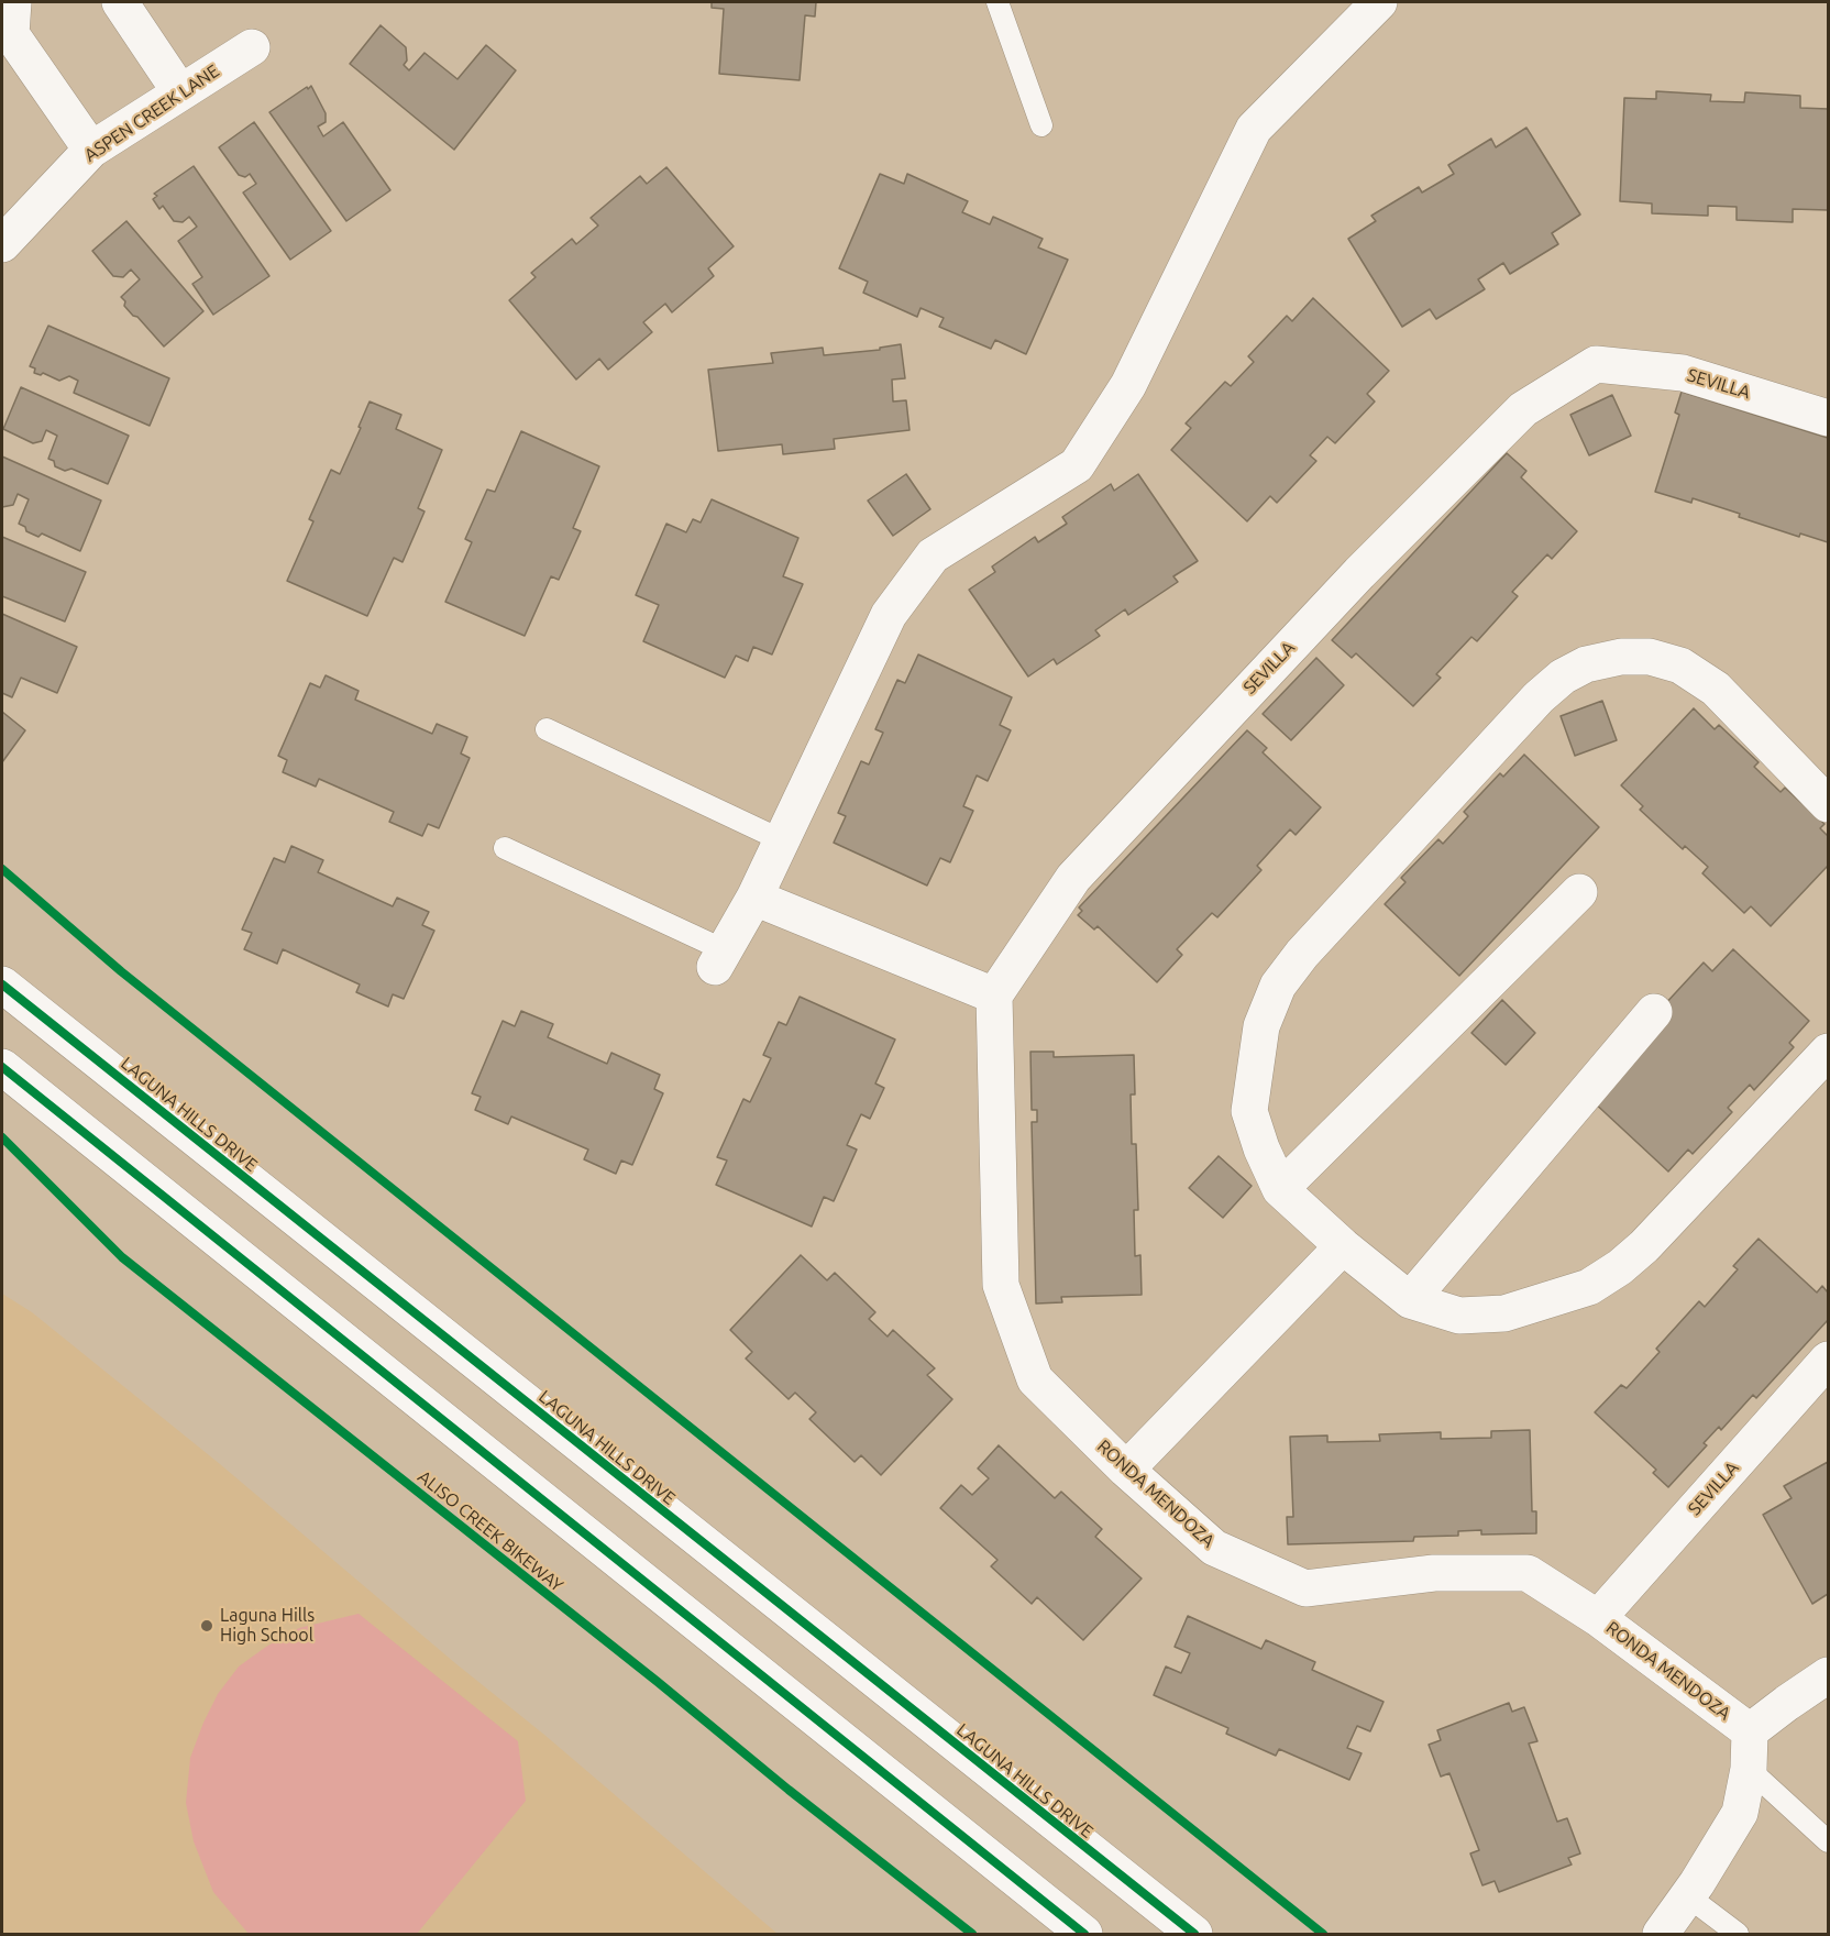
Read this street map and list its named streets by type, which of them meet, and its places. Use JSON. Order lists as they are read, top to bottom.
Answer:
{
  "streets": {
    "street": [
      "ASPEN CREEK LANE",
      "SEVILLA",
      "LAGUNA HILLS DRIVE",
      "RONDA MENDOZA"
    ],
    "cycle path": ["ALISO CREEK BIKEWAY"]
  },
  "crossings": [
    ["SEVILLA", "RONDA MENDOZA"]
  ],
  "places": ["Laguna Hills High School"]
}
